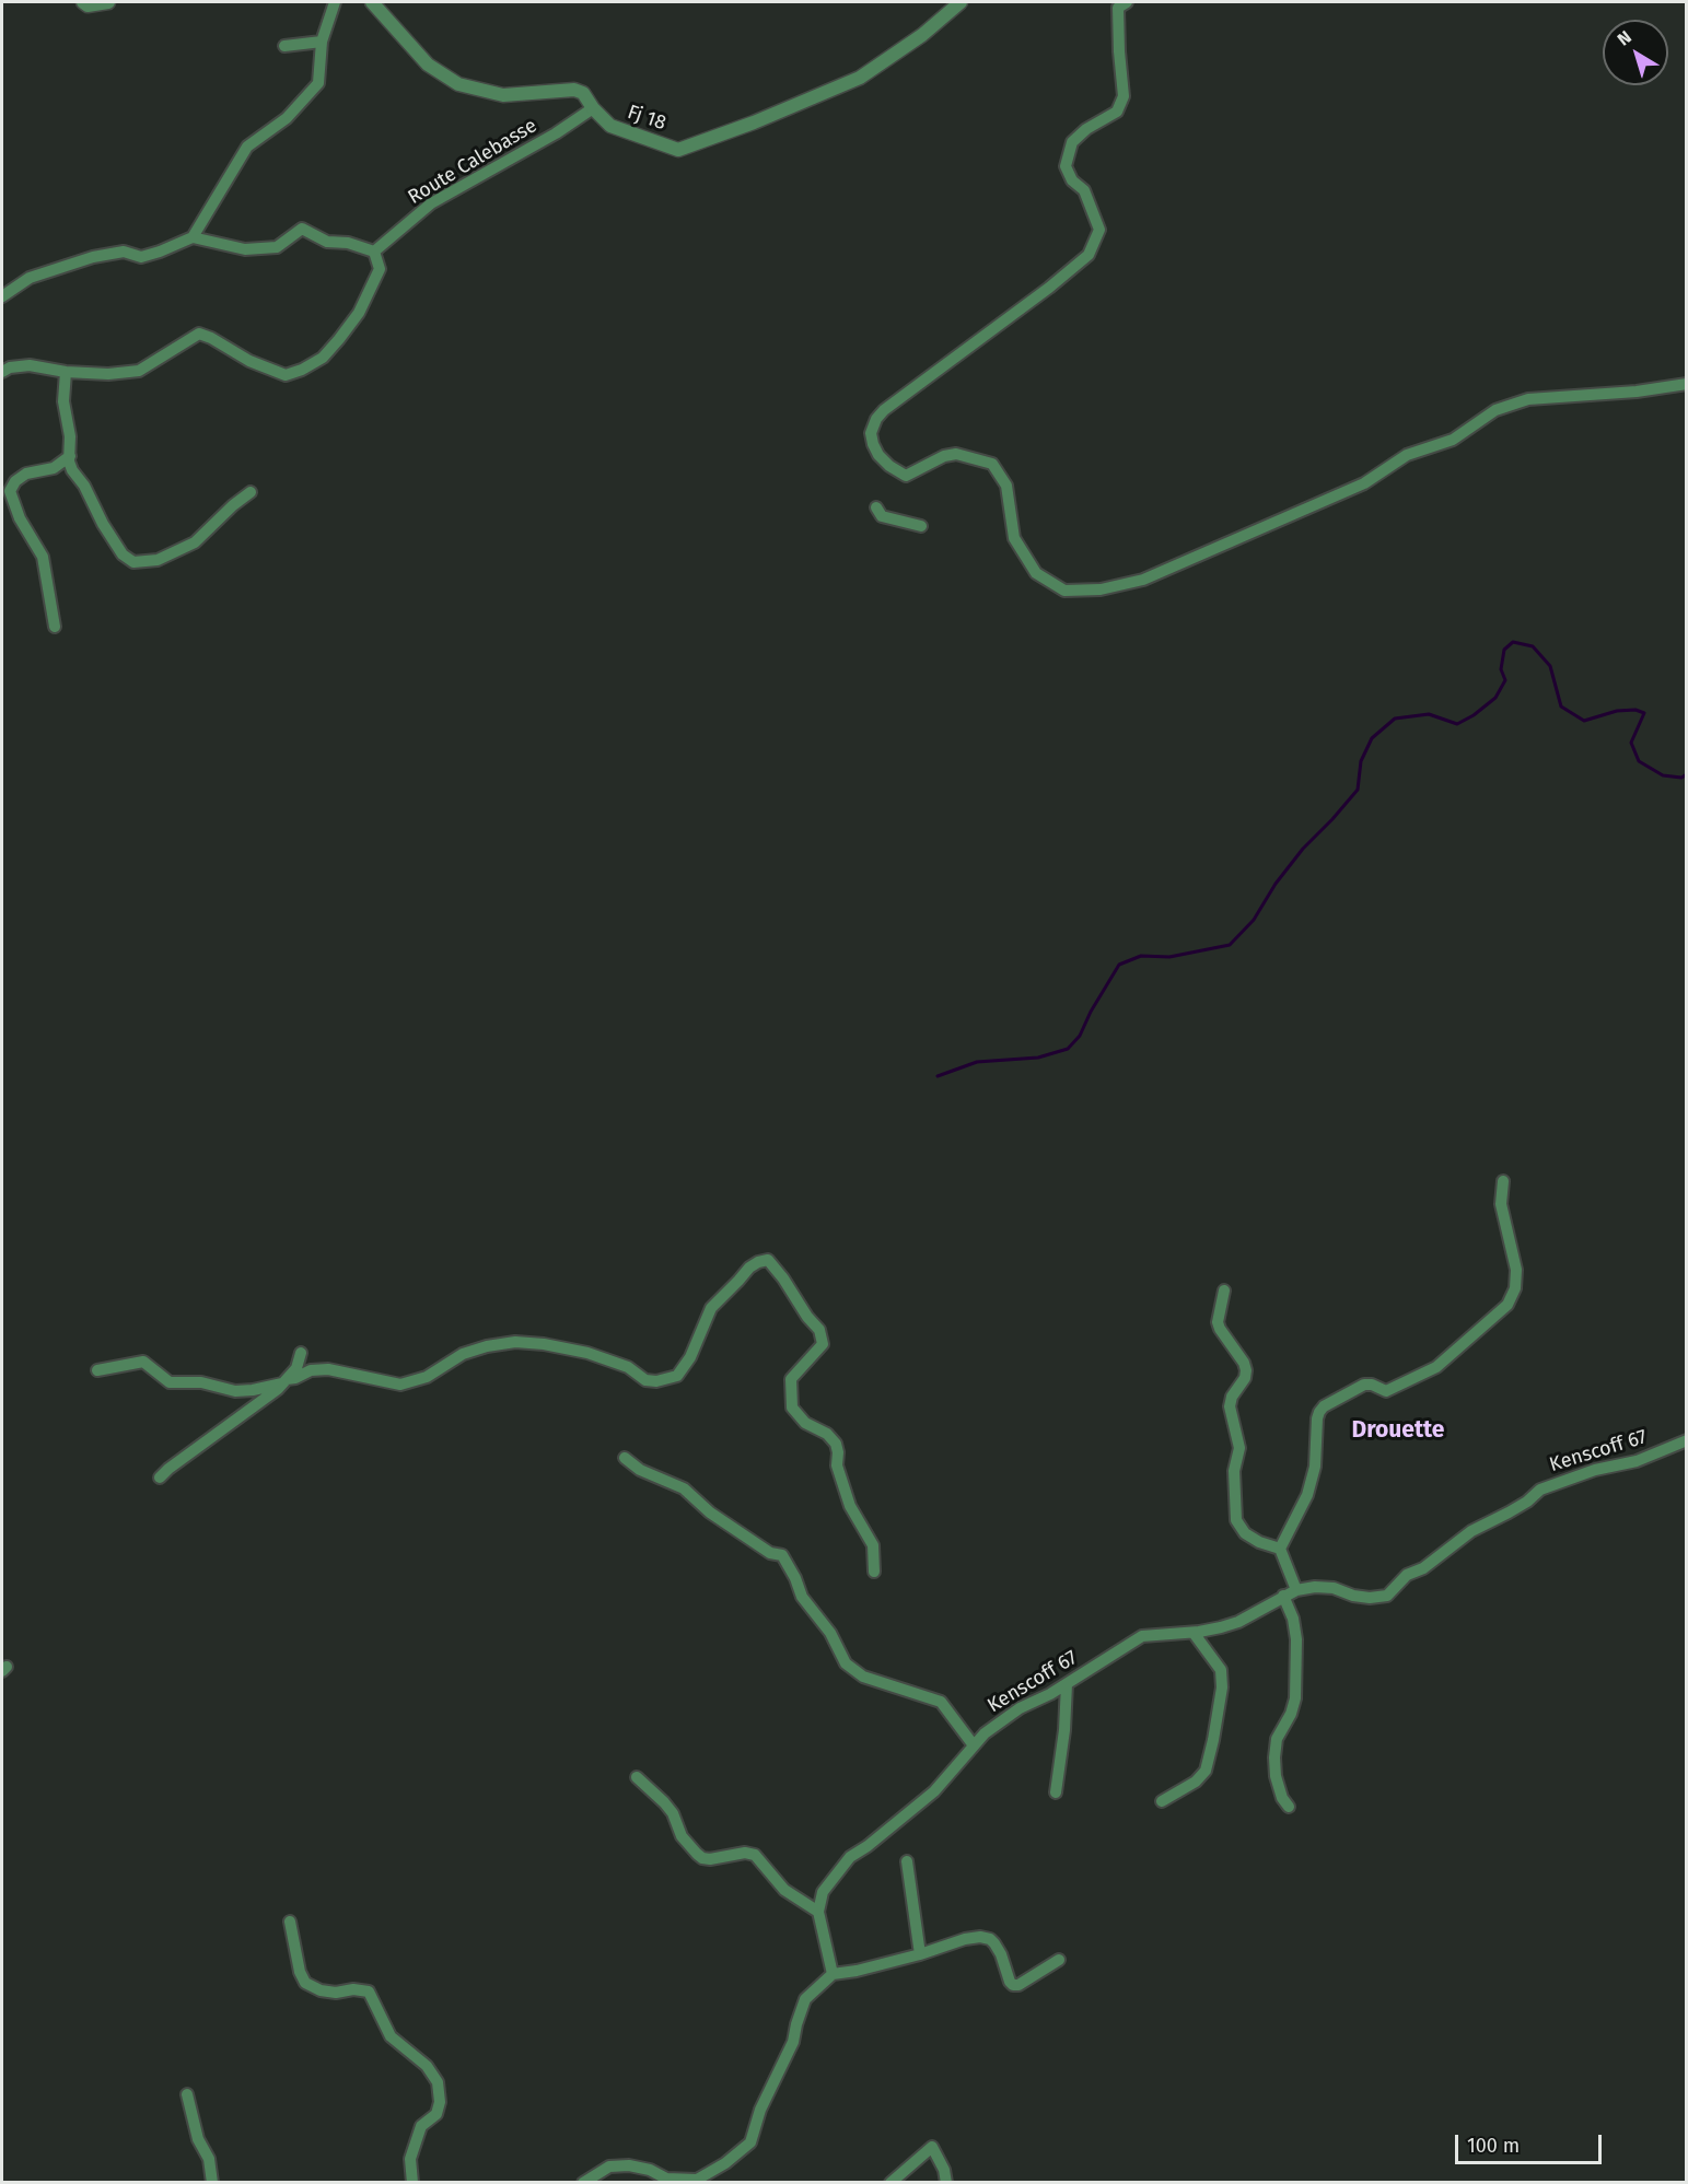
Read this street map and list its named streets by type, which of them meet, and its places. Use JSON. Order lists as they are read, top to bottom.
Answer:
{
  "streets": {
    "street": ["Fj 18", "Route Calebasse", "Kenscoff 67"]
  },
  "crossings": [
    ["Fj 18", "Route Calebasse"]
  ],
  "districts": ["Drouette"],
  "scale_bar": "100 m",
  "north": "top left"
}
